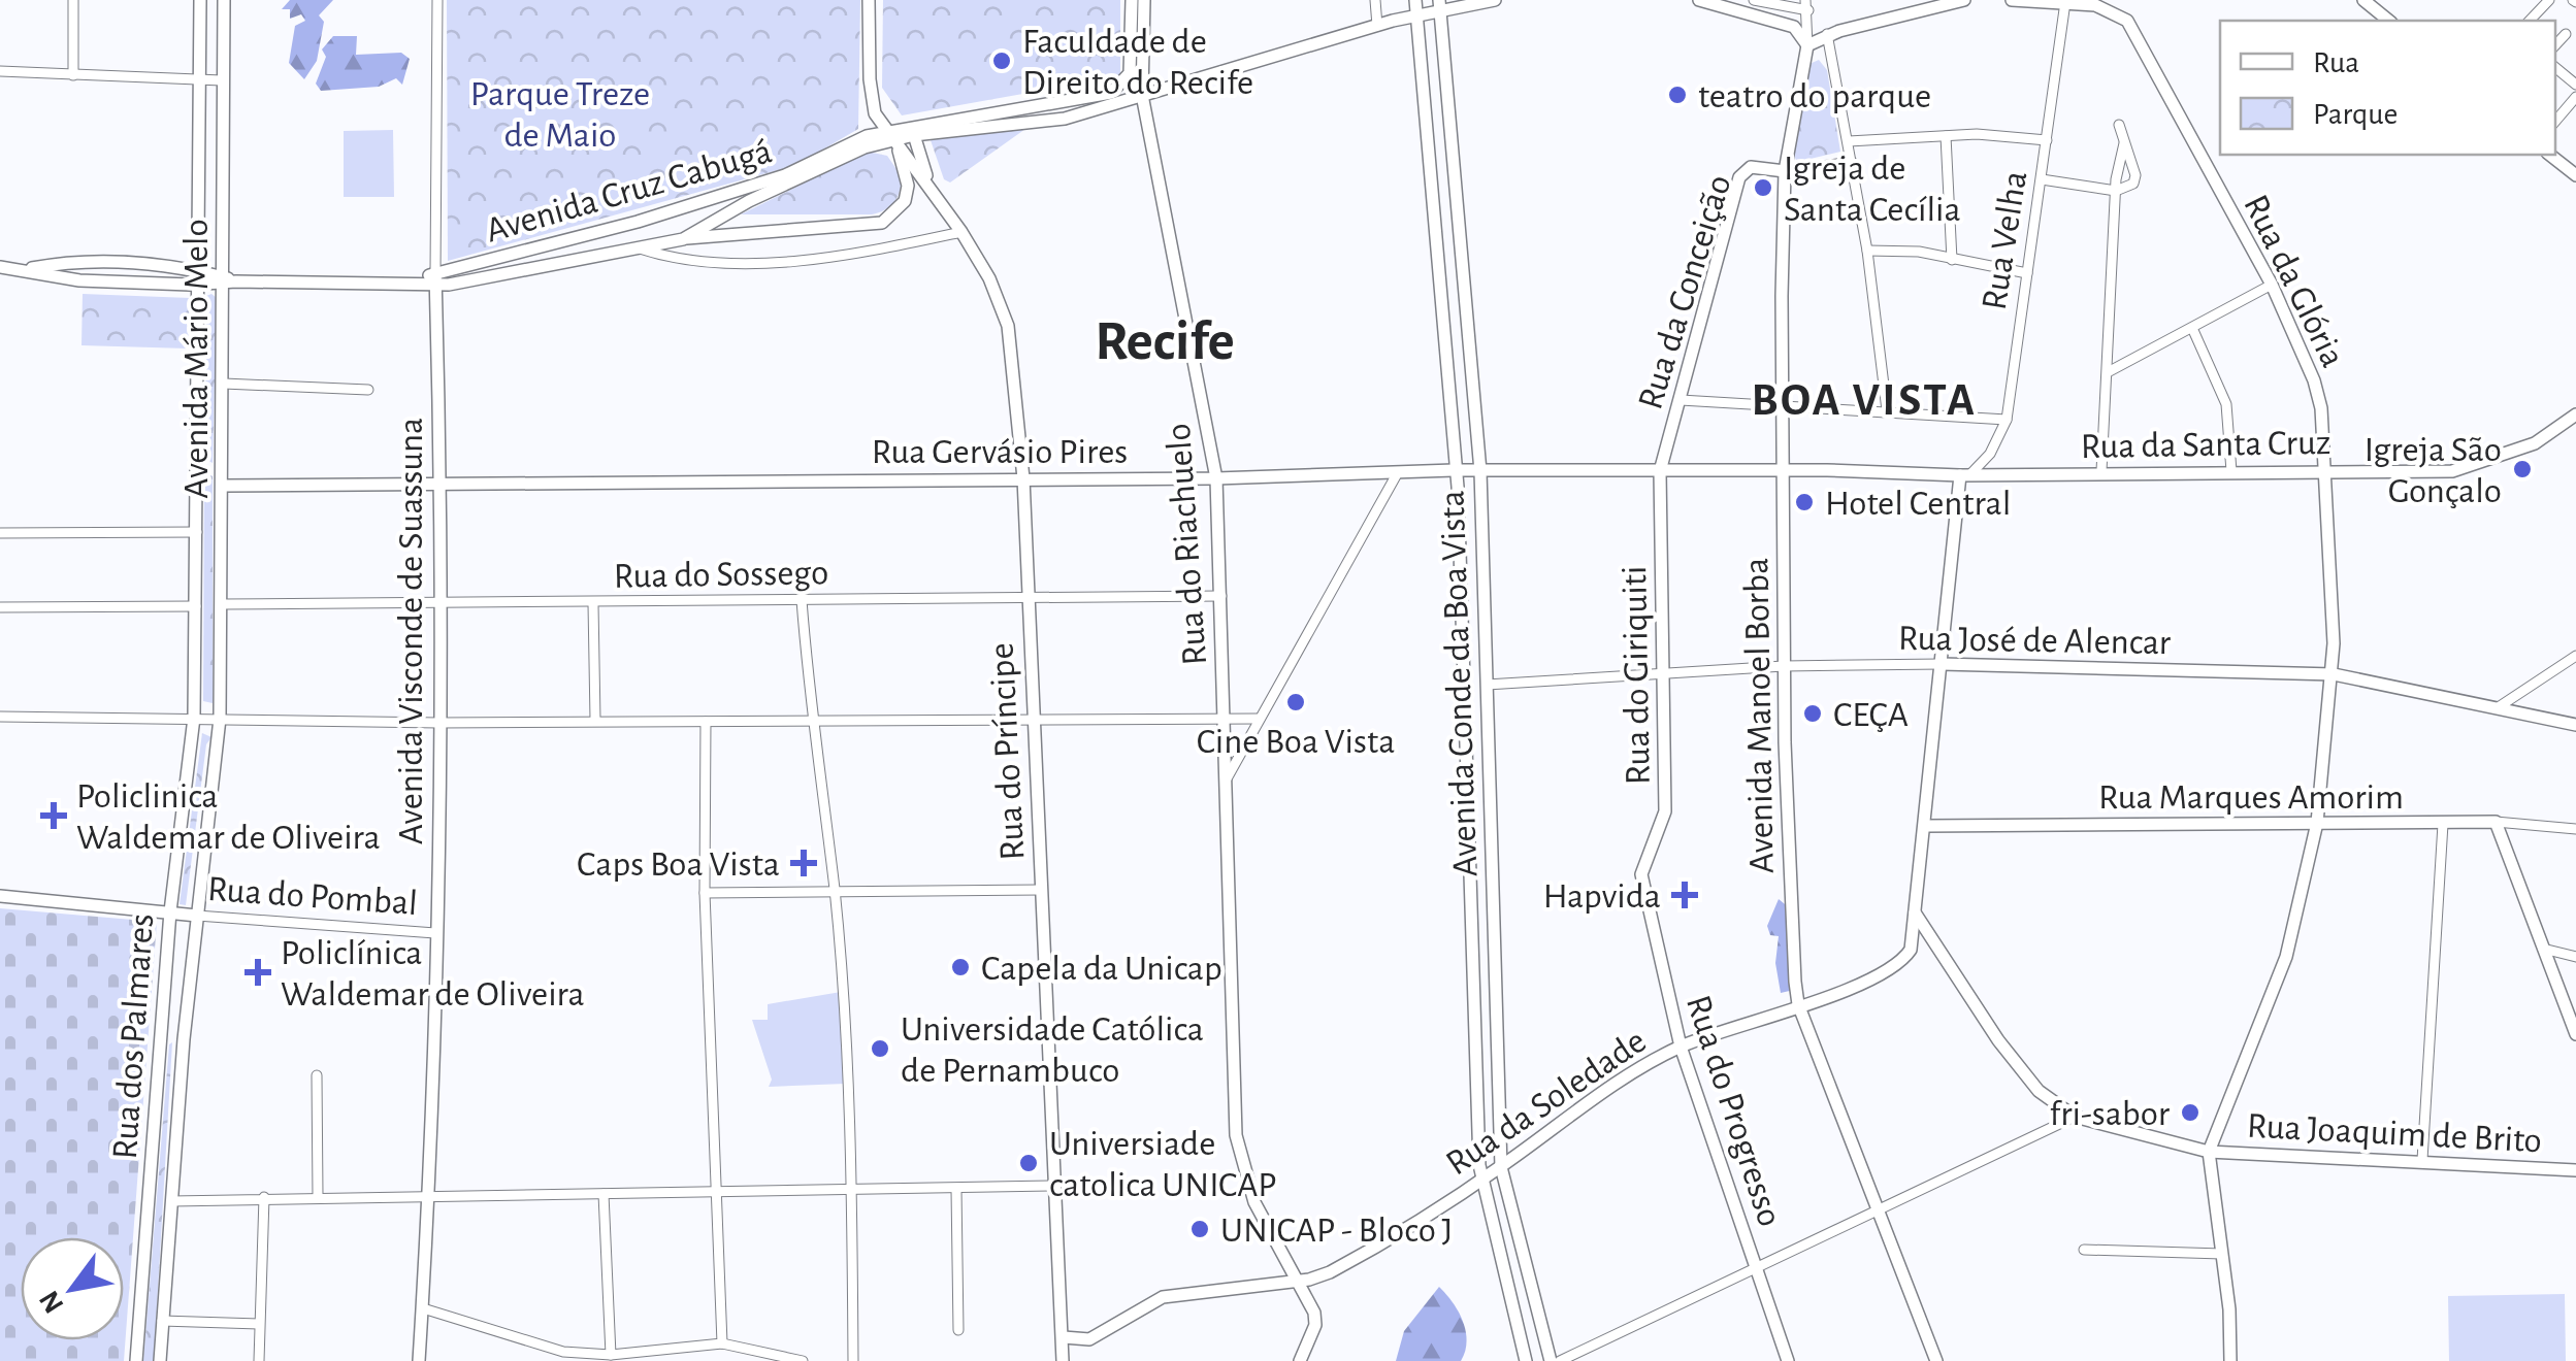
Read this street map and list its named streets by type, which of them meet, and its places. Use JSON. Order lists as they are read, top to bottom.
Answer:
{
  "streets": {
    "main road": [
      "Avenida Cruz Cabugá",
      "Rua da Glória",
      "Rua da Conceição",
      "Avenida Mário Melo",
      "Rua da Santa Cruz",
      "Rua Gervásio Pires",
      "Rua do Riachuelo",
      "Avenida Visconde de Suassuna",
      "Rua José de Alencar",
      "Rua do Giriquiti",
      "Avenida Conde da Boa Vista",
      "Avenida Manoel Borba",
      "Rua do Príncipe",
      "Rua Marques Amorim",
      "Rua do Pombal",
      "Rua dos Palmares",
      "Rua da Soledade",
      "Rua do Progresso",
      "Rua Joaquim de Brito"
    ],
    "street": ["Rua Velha", "Rua do Sossego"]
  },
  "crossings": [
    ["Avenida Cruz Cabugá", "Avenida Mário Melo"],
    ["Avenida Cruz Cabugá", "Avenida Visconde de Suassuna"],
    ["Rua Velha", "Rua da Glória"],
    ["Rua Velha", "Rua da Santa Cruz"],
    ["Rua Velha", "Rua Gervásio Pires"],
    ["Rua da Glória", "Rua da Santa Cruz"],
    ["Rua da Glória", "Rua José de Alencar"],
    ["Rua da Glória", "Rua Marques Amorim"],
    ["Rua da Glória", "Rua Joaquim de Brito"],
    ["Rua da Conceição", "Rua Gervásio Pires"],
    ["Rua da Conceição", "Rua do Giriquiti"],
    ["Rua da Conceição", "Avenida Manoel Borba"],
    ["Avenida Mário Melo", "Rua Gervásio Pires"],
    ["Avenida Mário Melo", "Rua do Sossego"],
    ["Avenida Mário Melo", "Rua dos Palmares"],
    ["Rua da Santa Cruz", "Rua Gervásio Pires"],
    ["Rua Gervásio Pires", "Rua do Riachuelo"],
    ["Rua Gervásio Pires", "Avenida Visconde de Suassuna"],
    ["Rua Gervásio Pires", "Rua do Giriquiti"],
    ["Rua Gervásio Pires", "Avenida Conde da Boa Vista"],
    ["Rua Gervásio Pires", "Avenida Manoel Borba"],
    ["Rua Gervásio Pires", "Rua do Príncipe"],
    ["Rua do Riachuelo", "Rua do Sossego"],
    ["Rua do Riachuelo", "Rua da Soledade"],
    ["Rua do Sossego", "Avenida Visconde de Suassuna"],
    ["Rua do Sossego", "Rua do Príncipe"],
    ["Avenida Visconde de Suassuna", "Rua do Pombal"],
    ["Rua José de Alencar", "Rua do Giriquiti"],
    ["Rua José de Alencar", "Avenida Conde da Boa Vista"],
    ["Rua José de Alencar", "Avenida Manoel Borba"],
    ["Rua do Giriquiti", "Rua do Progresso"],
    ["Avenida Conde da Boa Vista", "Rua da Soledade"],
    ["Avenida Manoel Borba", "Rua da Soledade"],
    ["Rua do Príncipe", "Rua da Soledade"],
    ["Rua do Pombal", "Rua dos Palmares"],
    ["Rua da Soledade", "Rua do Progresso"]
  ],
  "districts": ["Recife", "BOA VISTA"],
  "parks": ["Parque Treze de Maio"],
  "places": {
    "other": [
      "Faculdade de Direito do Recife",
      "teatro do parque",
      "Igreja de Santa Cecília",
      "Igreja São Gonçalo",
      "Hotel Central",
      "Cine Boa Vista",
      "CEÇA",
      "Capela da Unicap",
      "Universidade Católica de Pernambuco",
      "fri-sabor",
      "Universiade catolica UNICAP",
      "UNICAP - Bloco J"
    ],
    "health": [
      "Policlinica Waldemar de Oliveira",
      "Caps Boa Vista",
      "Hapvida",
      "Policlínica Waldemar de Oliveira"
    ]
  },
  "legend": ["Rua", "Parque"],
  "north": "bottom left"
}
